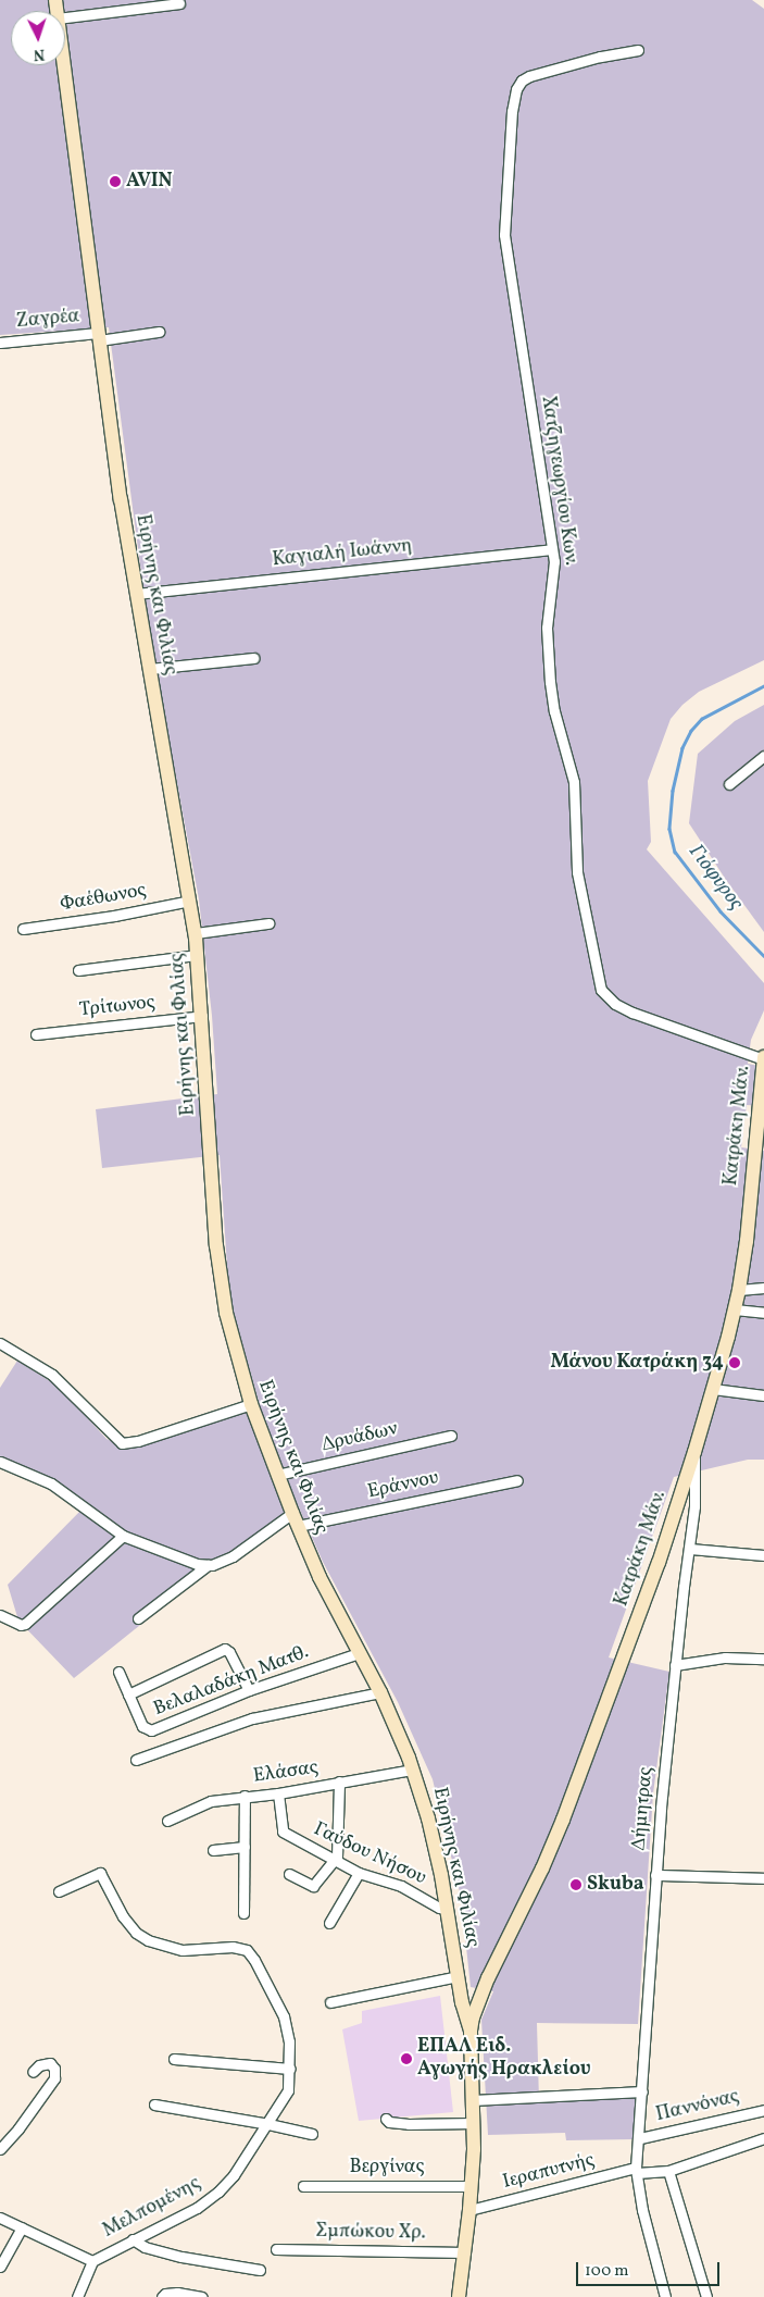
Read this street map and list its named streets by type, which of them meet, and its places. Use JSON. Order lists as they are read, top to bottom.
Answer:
{
  "streets": {
    "street": [
      "Ζαγρέα",
      "Χατζηγεωργίου Κων.",
      "Καγιαλή Ιωάννη",
      "Ειρήνης και Φιλίας",
      "Φαέθωνος",
      "Τρίτωνος",
      "Κατράκη Μάν.",
      "Δρυάδων",
      "Εράννου",
      "Βελαλαδάκη Ματθ.",
      "Ελάσας",
      "Δήμητρας",
      "Γαύδου Νήσου",
      "Παννόνας",
      "Βεργίνας",
      "Ιεραπυτνής",
      "Μελπομένης",
      "Σμπώκου Χρ."
    ]
  },
  "crossings": [
    ["Ζαγρέα", "Ειρήνης και Φιλίας"],
    ["Χατζηγεωργίου Κων.", "Καγιαλή Ιωάννη"],
    ["Χατζηγεωργίου Κων.", "Κατράκη Μάν."],
    ["Καγιαλή Ιωάννη", "Ειρήνης και Φιλίας"],
    ["Ειρήνης και Φιλίας", "Φαέθωνος"],
    ["Ειρήνης και Φιλίας", "Τρίτωνος"],
    ["Ειρήνης και Φιλίας", "Κατράκη Μάν."],
    ["Ειρήνης και Φιλίας", "Δρυάδων"],
    ["Ειρήνης και Φιλίας", "Εράννου"],
    ["Ειρήνης και Φιλίας", "Βελαλαδάκη Ματθ."],
    ["Ειρήνης και Φιλίας", "Ελάσας"],
    ["Ειρήνης και Φιλίας", "Γαύδου Νήσου"],
    ["Κατράκη Μάν.", "Δήμητρας"],
    ["Ελάσας", "Γαύδου Νήσου"],
    ["Δήμητρας", "Παννόνας"],
    ["Δήμητρας", "Ιεραπυτνής"]
  ],
  "water": ["Γιόφυρος"],
  "places": [
    "AVIN",
    "Μάνου Κατράκη 34",
    "Skuba",
    "ΕΠΑΛ Ειδ. Αγωγής Ηρακλείου"
  ],
  "scale_bar": "100 m",
  "north": "bottom"
}
